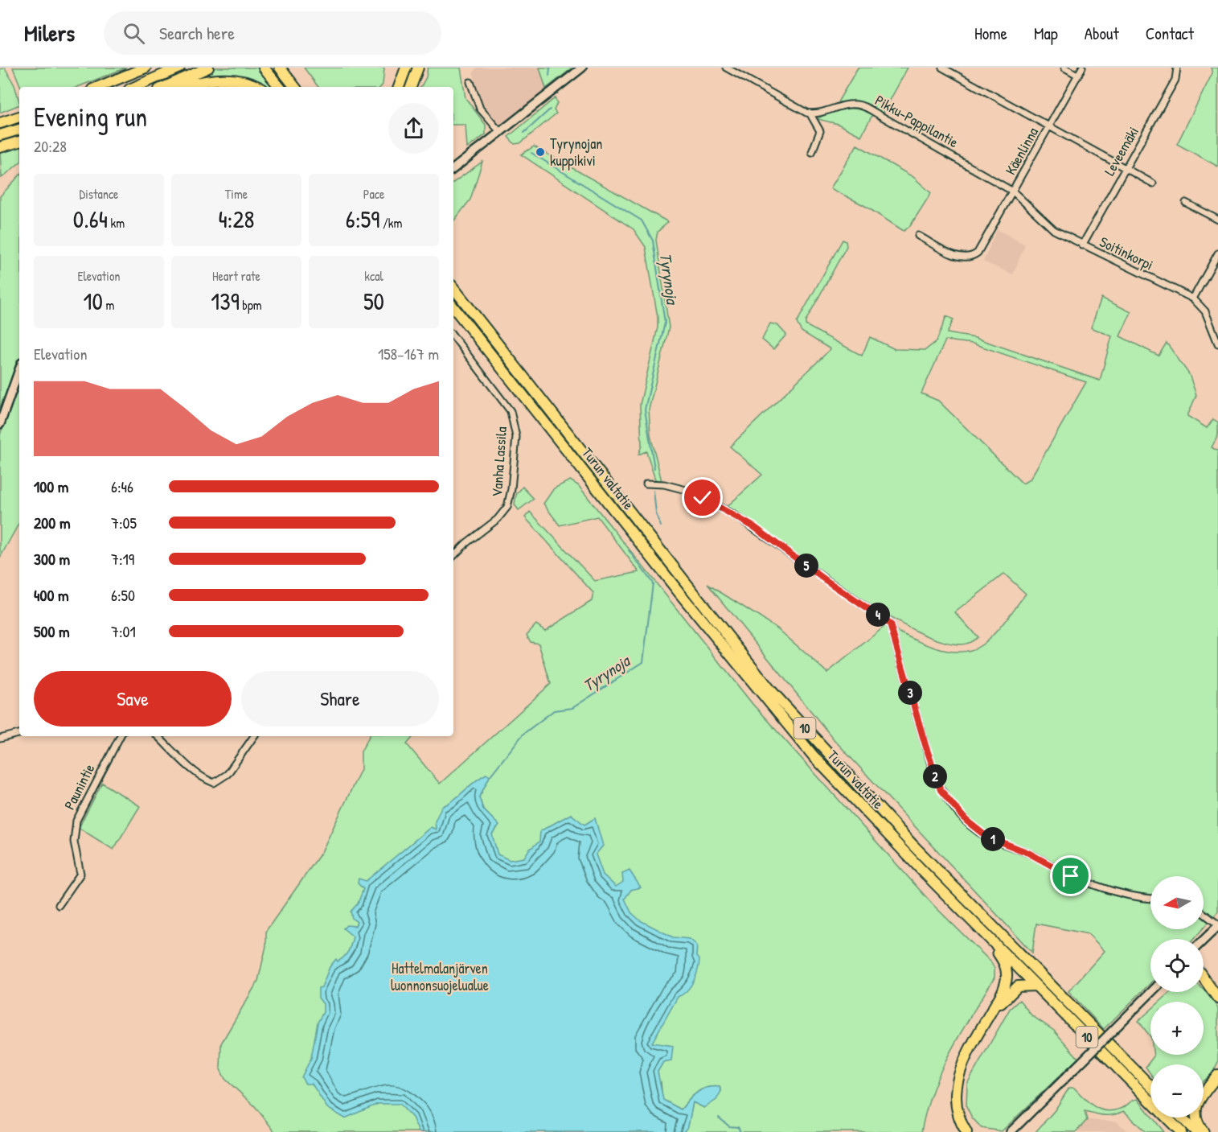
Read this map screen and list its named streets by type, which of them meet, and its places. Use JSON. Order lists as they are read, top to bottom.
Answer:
{
  "streets": {
    "highway": ["Turun valtatie", "10"],
    "street": [
      "Pikku-Pappilantie",
      "Käenlinna",
      "Leveemäki",
      "Soitinkorpi",
      "Vanha Lassila",
      "Paunintie"
    ]
  },
  "crossings": [
    ["Pikku-Pappilantie", "Käenlinna"],
    ["Pikku-Pappilantie", "Soitinkorpi"],
    ["Käenlinna", "Soitinkorpi"],
    ["Leveemäki", "Soitinkorpi"]
  ],
  "water": ["Tyrynoja"],
  "parks": ["Hattelmalanjärven luonnonsuojelualue"],
  "places": ["Tyrynojan kuppikivi"],
  "north": "left",
  "page": {
    "header": "Milers",
    "search": "Search here",
    "nav": [
      "Home",
      "Map",
      "About",
      "Contact"
    ],
    "heading": ["Evening run", "20:28"],
    "stats": [
      ["Distance", "0.64 km"],
      ["Time", "4:28"],
      ["Pace", "6:59 /km"],
      ["Elevation", "10 m"],
      ["Heart rate", "139 bpm"],
      ["kcal", "50"]
    ],
    "chart": ["Elevation", "158–167 m"],
    "list": [
      {
        "name": "100 m",
        "note": "6:46"
      },
      {
        "name": "200 m",
        "note": "7:05"
      },
      {
        "name": "300 m",
        "note": "7:19"
      },
      {
        "name": "400 m",
        "note": "6:50"
      },
      {
        "name": "500 m",
        "note": "7:01"
      }
    ],
    "pins": [
      "5",
      "4",
      "3",
      "2",
      "1"
    ],
    "buttons": ["Save", "Share"],
    "map_buttons": ["+", "−"]
  }
}
